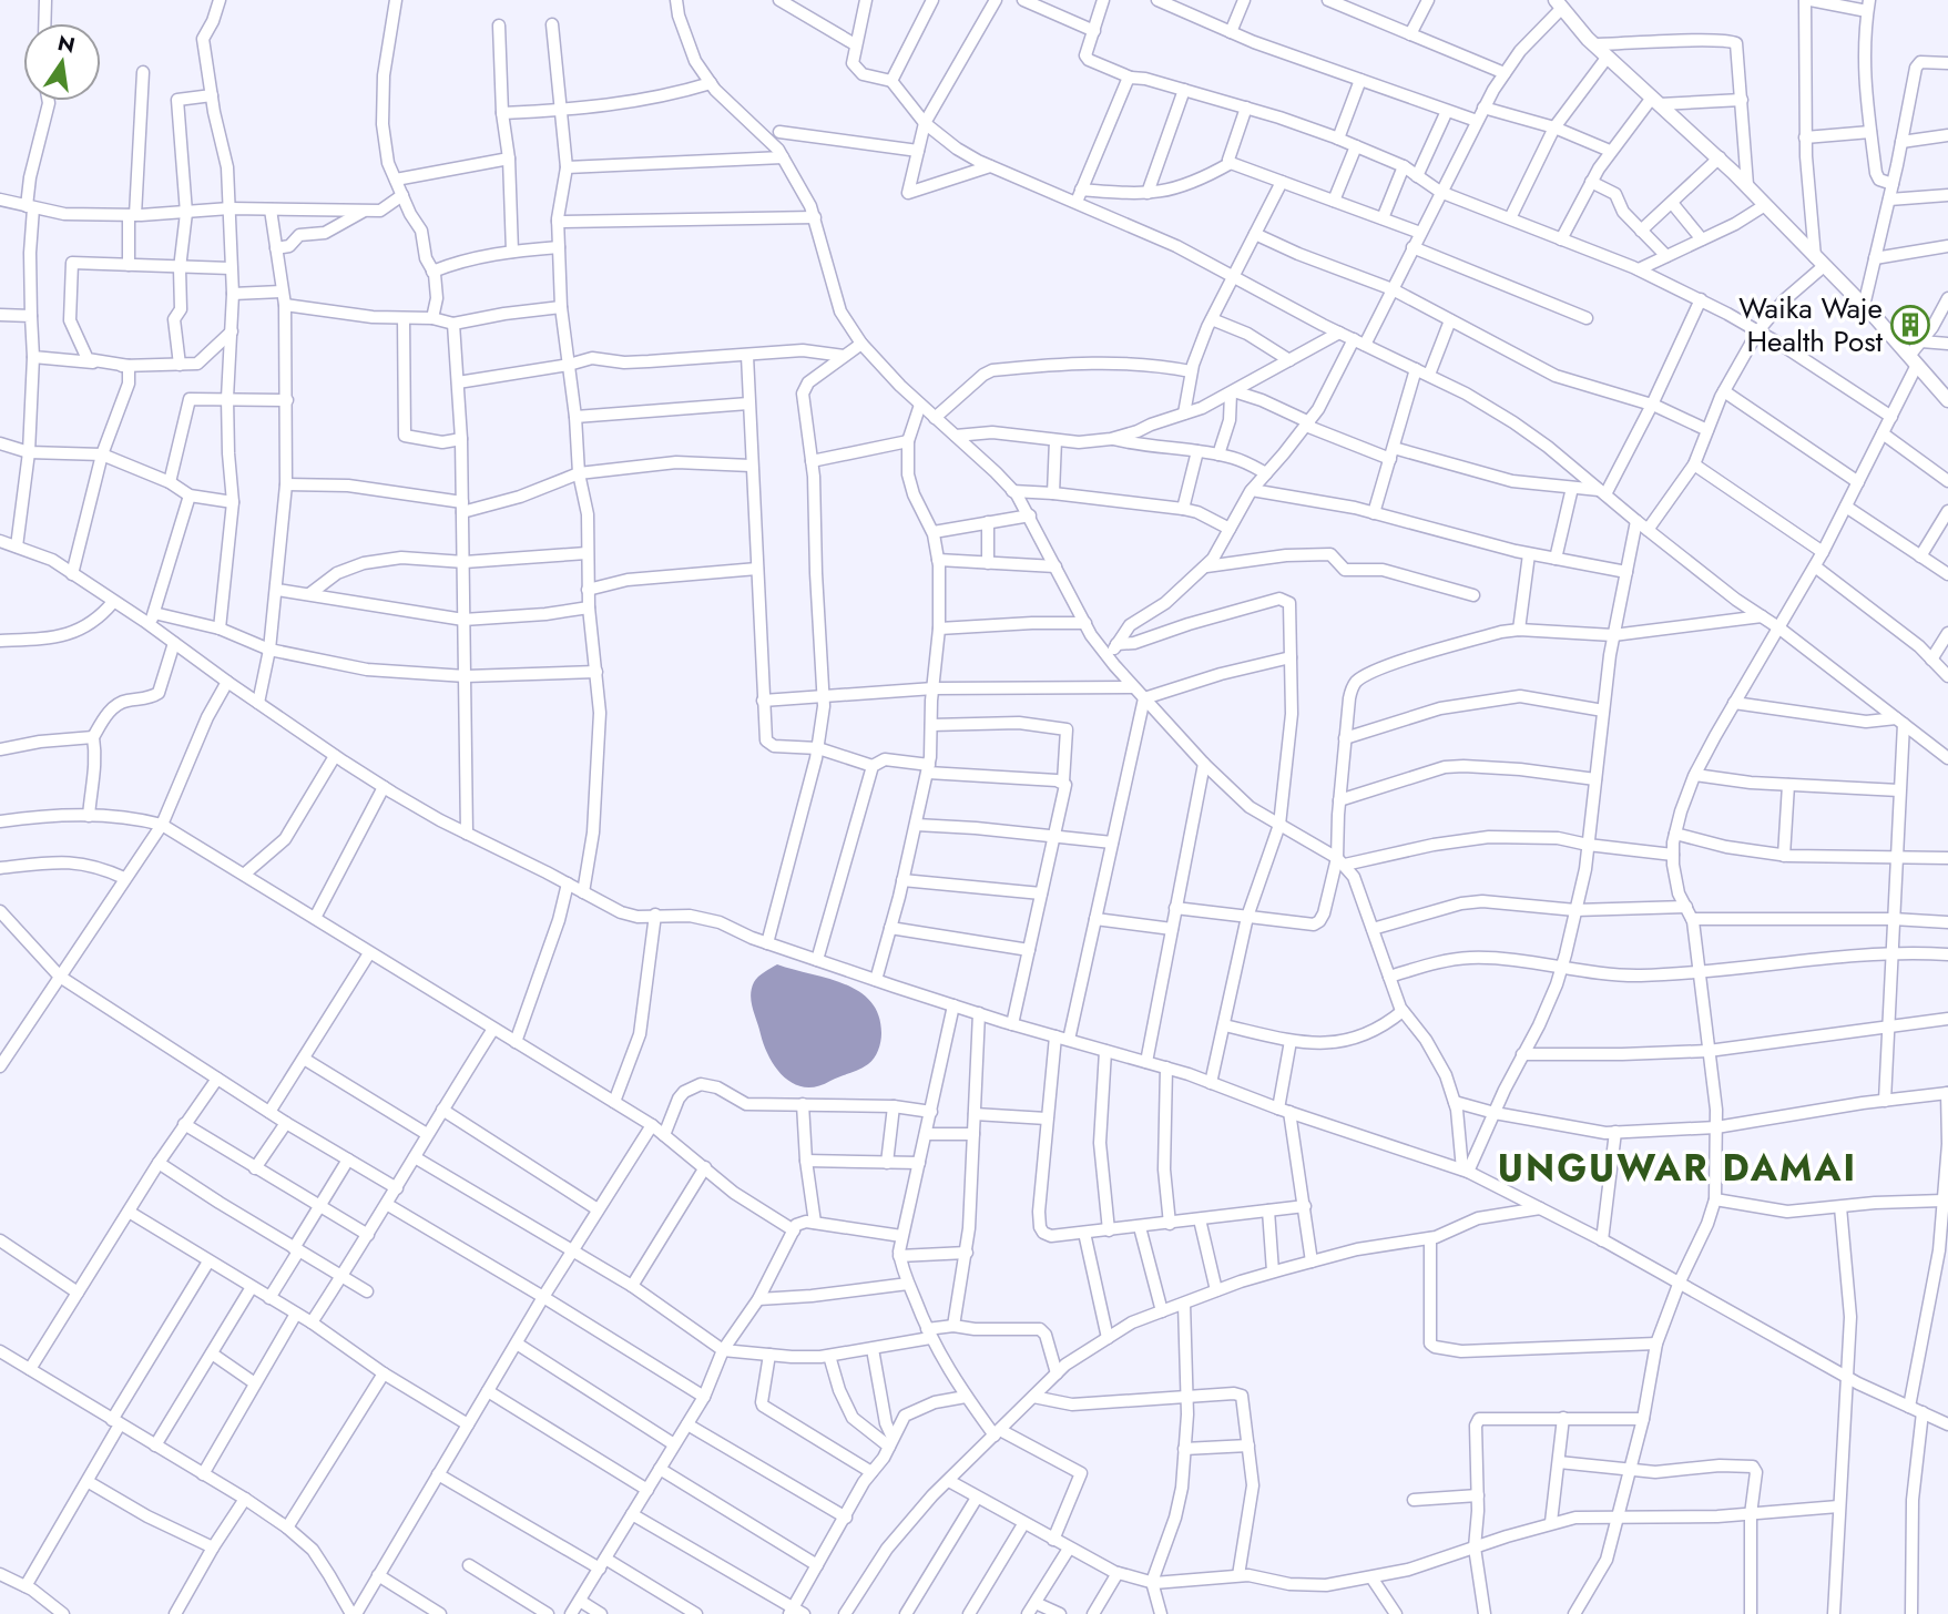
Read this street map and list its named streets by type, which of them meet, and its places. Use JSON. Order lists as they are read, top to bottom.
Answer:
{
  "districts": ["UNGUWAR DAMAI"],
  "places": {
    "building": ["Waika Waje Health Post"]
  },
  "north": "top"
}
